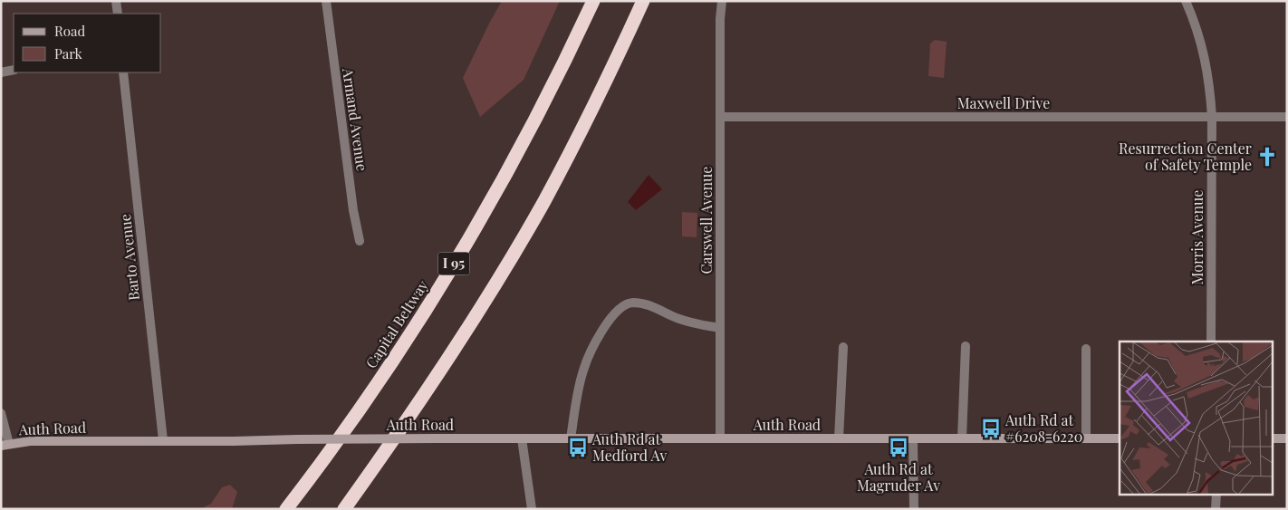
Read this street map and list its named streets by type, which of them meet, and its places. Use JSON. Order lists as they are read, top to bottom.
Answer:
{
  "streets": {
    "highway": ["I 95", "Capital Beltway"],
    "main road": ["Auth Road"],
    "street": [
      "Maxwell Drive",
      "Armand Avenue",
      "Carswell Avenue",
      "Morris Avenue",
      "Barto Avenue"
    ]
  },
  "crossings": [
    ["Maxwell Drive", "Carswell Avenue"],
    ["Maxwell Drive", "Morris Avenue"],
    ["Carswell Avenue", "Auth Road"],
    ["Barto Avenue", "Auth Road"]
  ],
  "places": {
    "church": ["Resurrection Center of Safety Temple"],
    "bus stop": ["Auth Rd at #6208-6220", "Auth Rd at Medford Av", "Auth Rd at Magruder Av"]
  },
  "legend": ["Road", "Park"]
}
